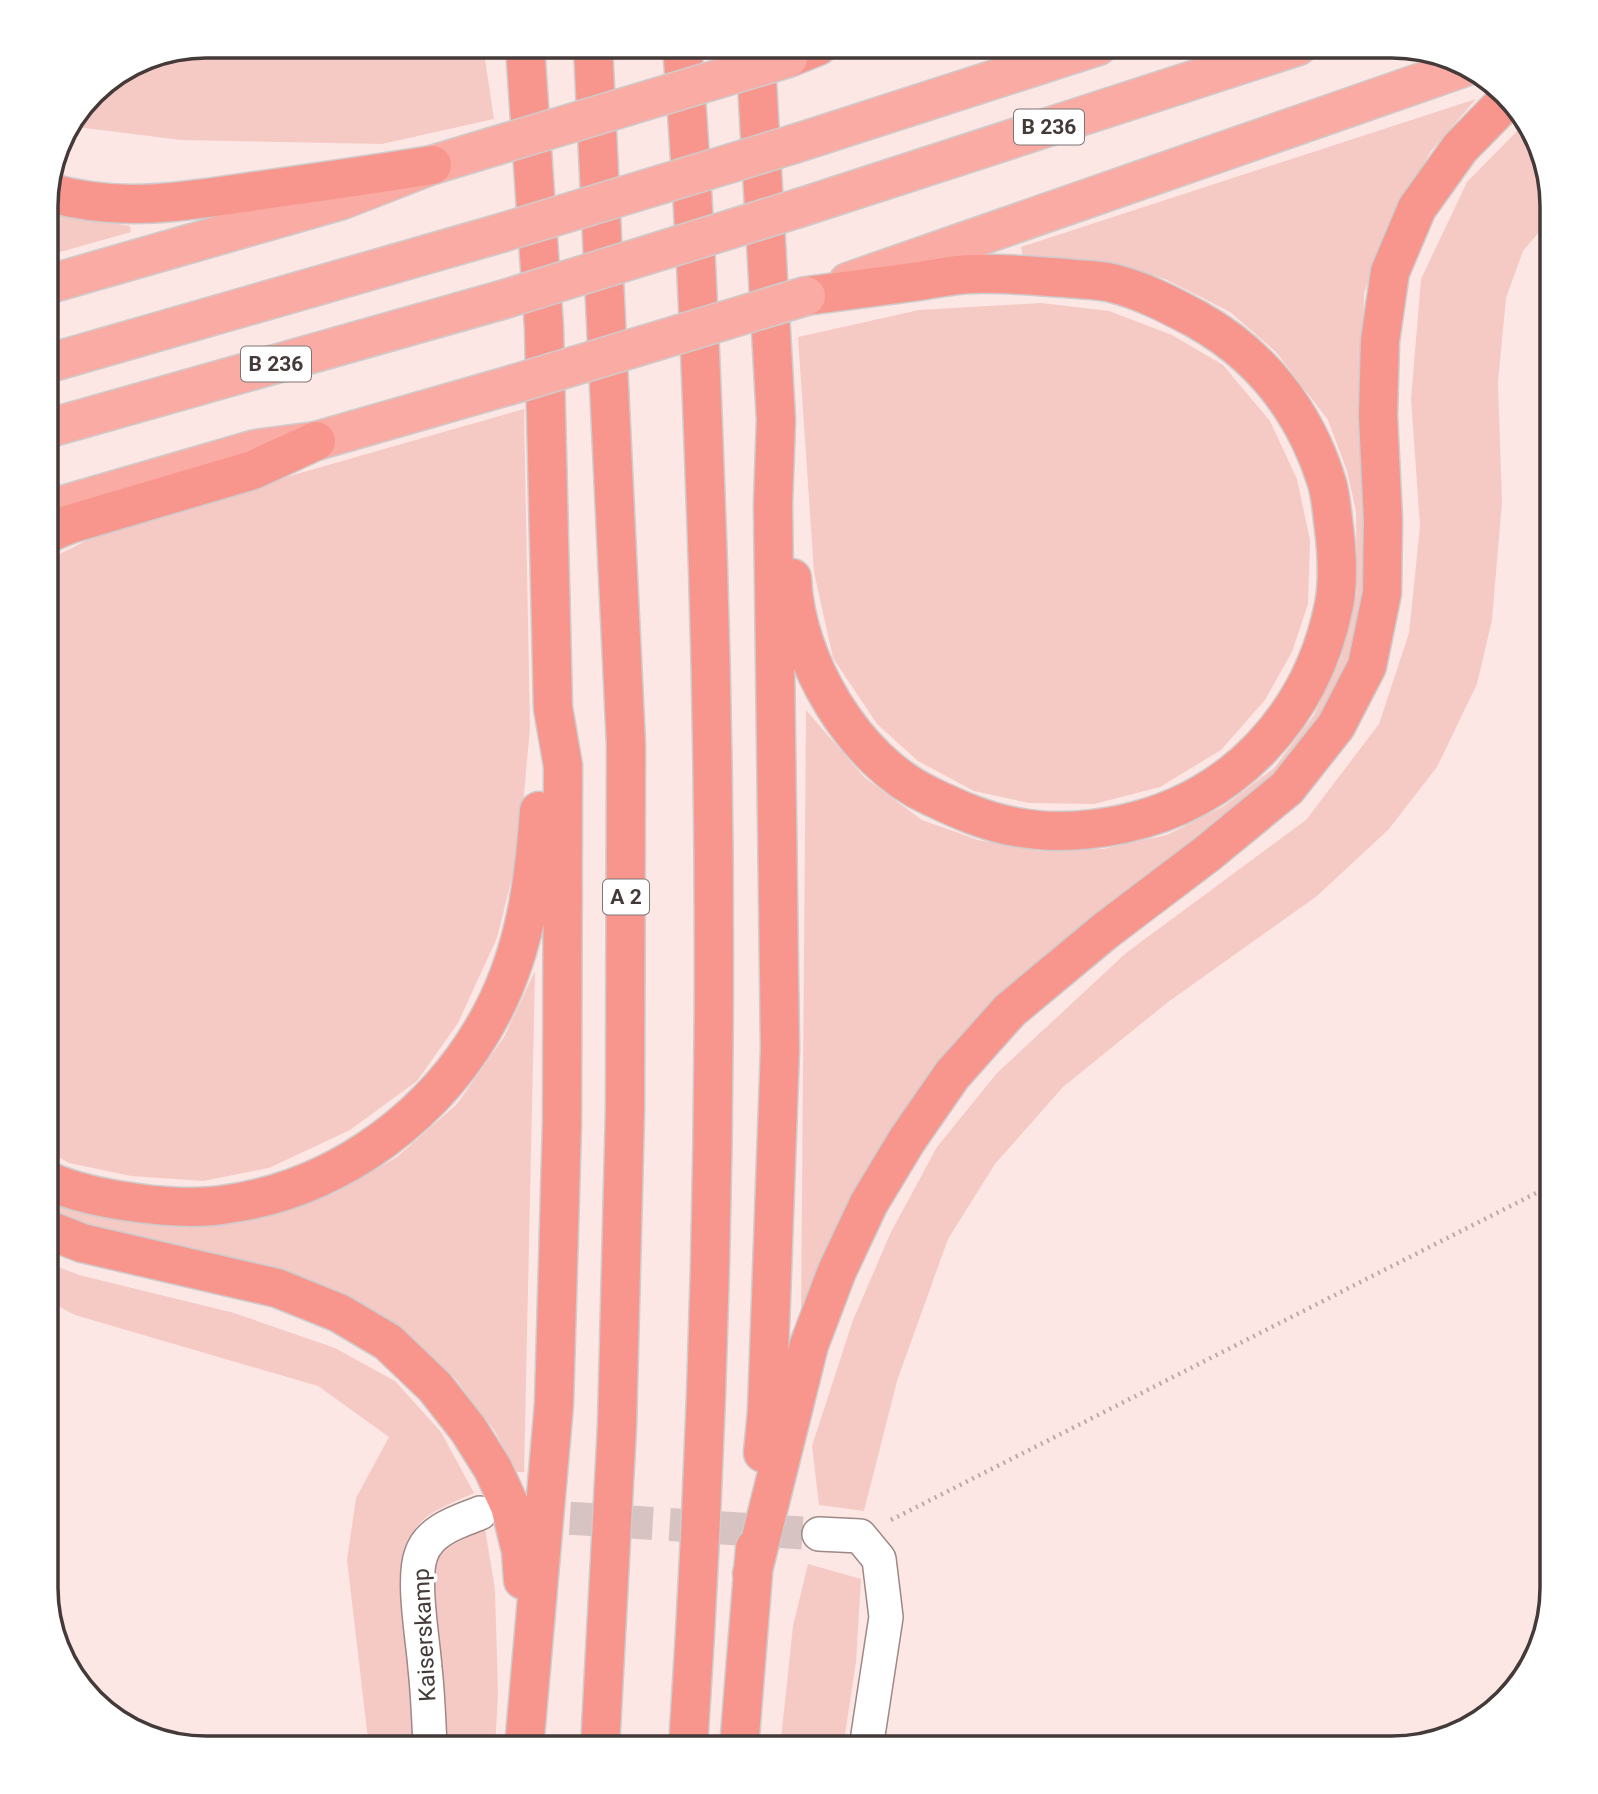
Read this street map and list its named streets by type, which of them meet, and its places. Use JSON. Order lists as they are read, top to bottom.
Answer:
{
  "streets": {
    "highway": ["B 236", "A 2"],
    "street": ["Kaiserskamp"]
  }
}
